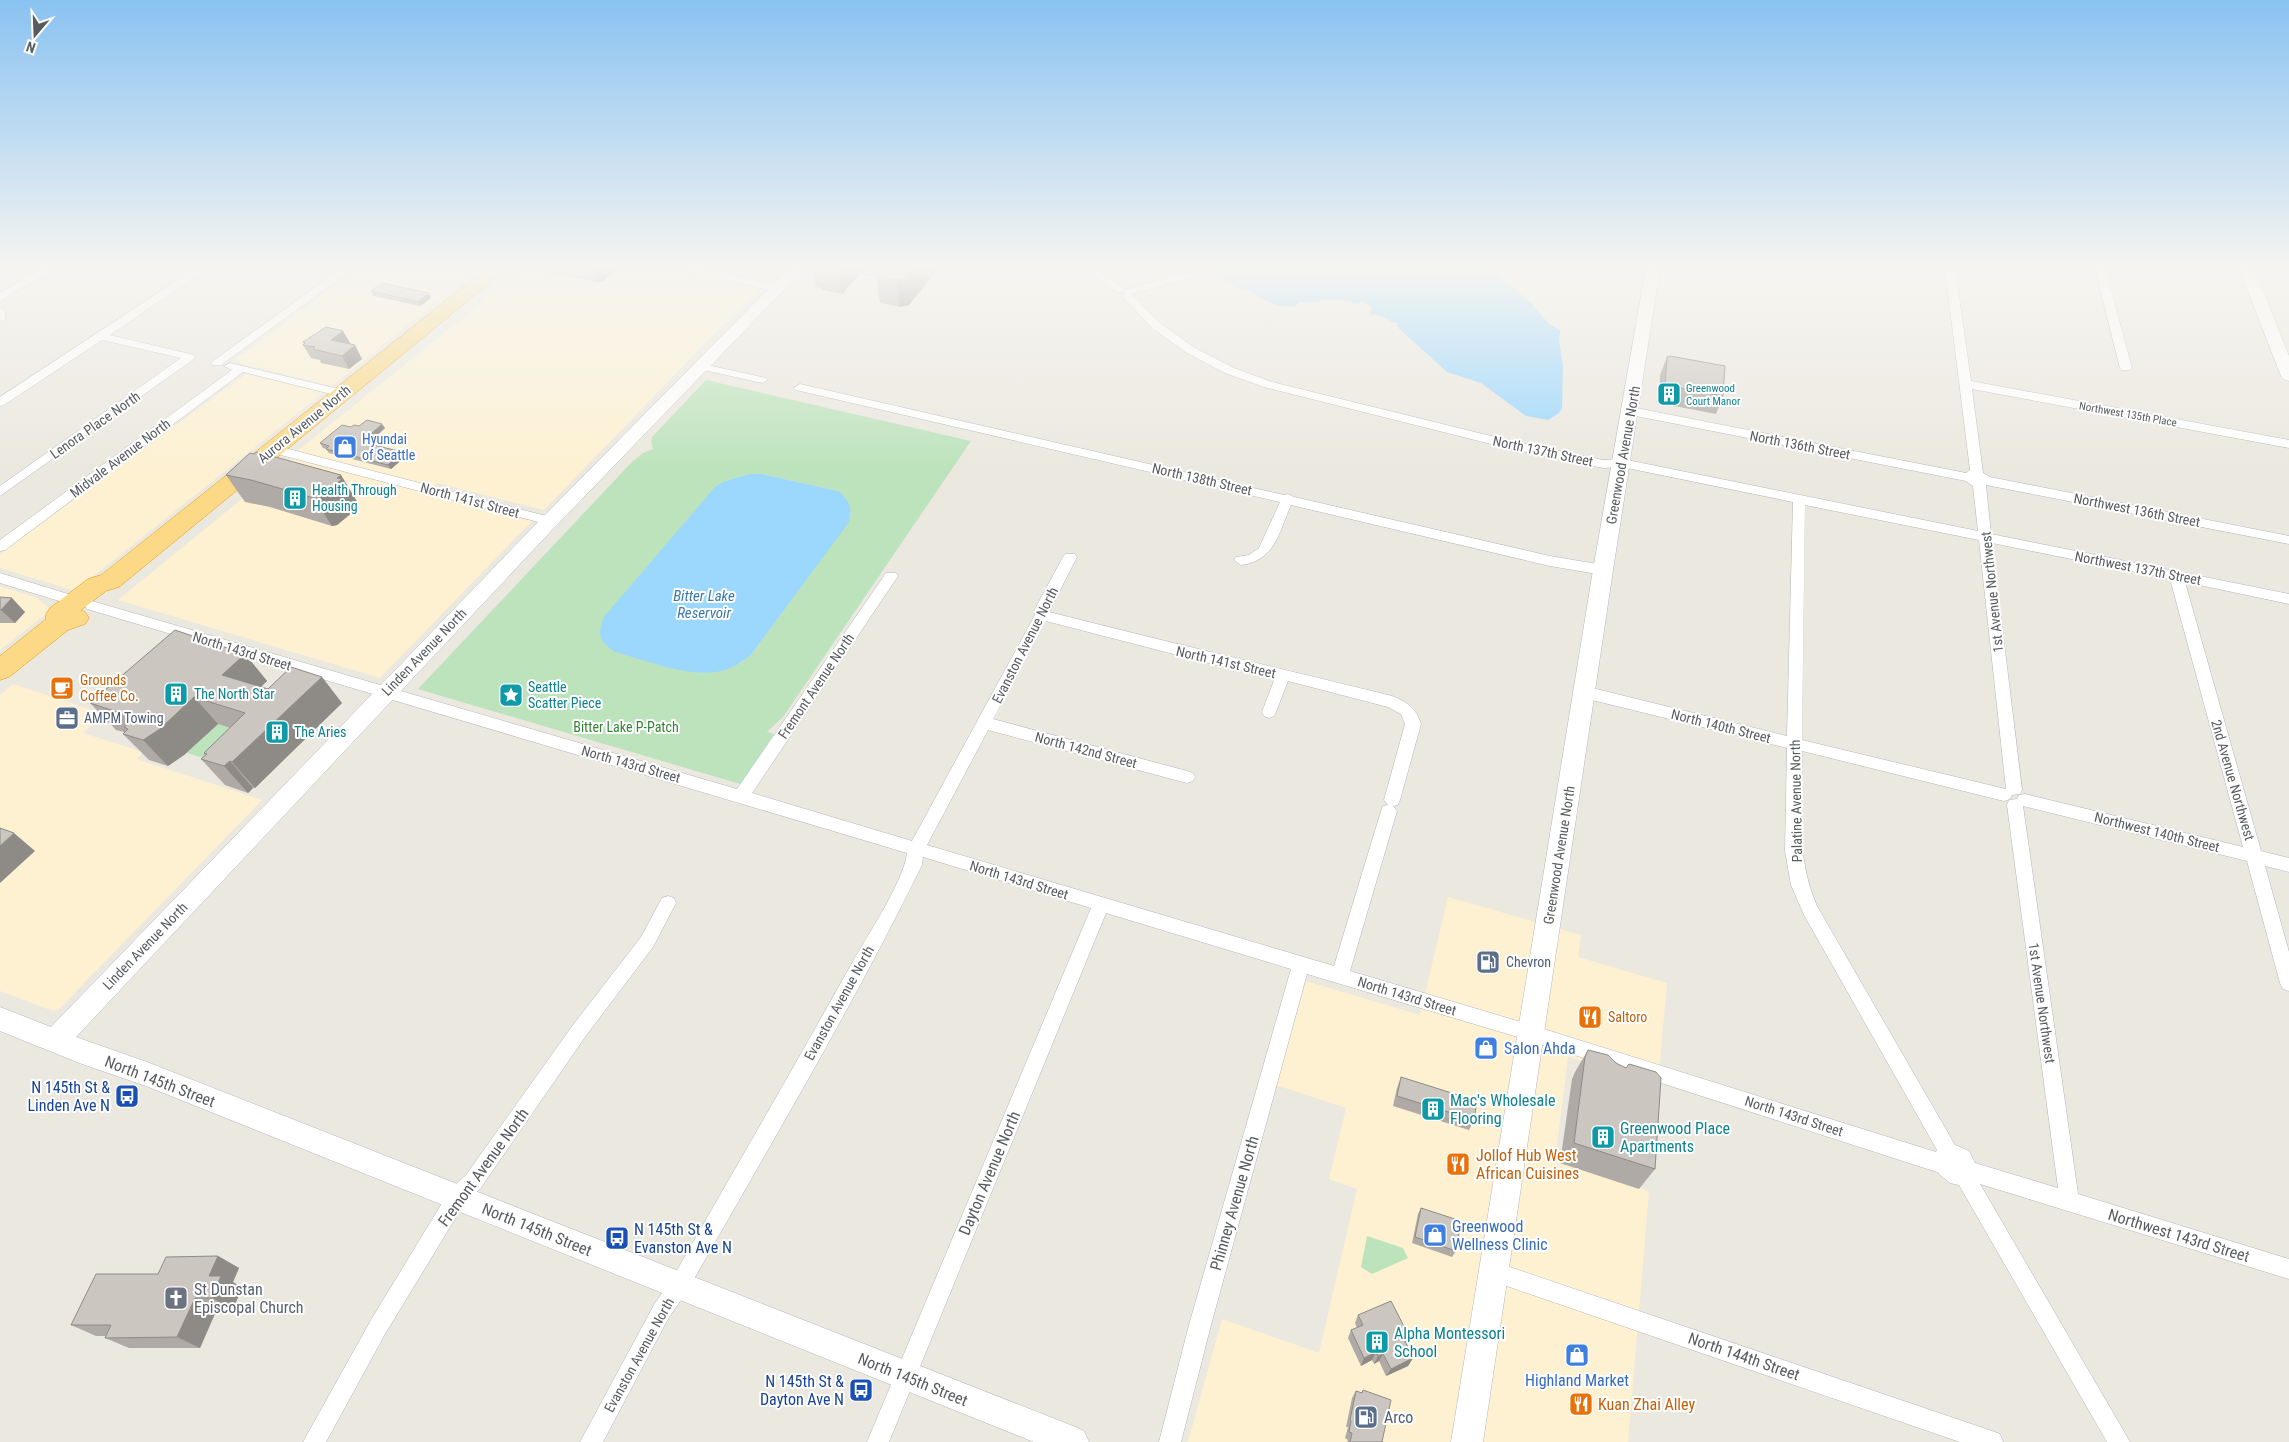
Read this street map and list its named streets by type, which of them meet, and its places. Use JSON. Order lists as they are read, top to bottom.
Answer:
{
  "streets": {
    "highway": ["Aurora Avenue North"],
    "main road": ["Greenwood Avenue North", "Linden Avenue North", "North 145th Street"],
    "street": [
      "Northwest 135th Place",
      "Lenora Place North",
      "North 136th Street",
      "North 137th Street",
      "Midvale Avenue North",
      "North 138th Street",
      "North 141st Street",
      "Northwest 136th Street",
      "Northwest 137th Street",
      "1st Avenue Northwest",
      "Evanston Avenue North",
      "North 143rd Street",
      "Fremont Avenue North",
      "North 140th Street",
      "North 142nd Street",
      "2nd Avenue Northwest",
      "Palatine Avenue North",
      "Northwest 140th Street",
      "Dayton Avenue North",
      "Phinney Avenue North",
      "Northwest 143rd Street",
      "North 144th Street"
    ]
  },
  "crossings": [
    ["Northwest 135th Place", "1st Avenue Northwest"],
    ["Aurora Avenue North", "North 141st Street"],
    ["Aurora Avenue North", "North 143rd Street"],
    ["North 136th Street", "Greenwood Avenue North"],
    ["North 136th Street", "Northwest 136th Street"],
    ["North 136th Street", "1st Avenue Northwest"],
    ["North 137th Street", "Greenwood Avenue North"],
    ["North 137th Street", "Northwest 137th Street"],
    ["North 137th Street", "1st Avenue Northwest"],
    ["North 137th Street", "Palatine Avenue North"],
    ["Greenwood Avenue North", "North 138th Street"],
    ["Greenwood Avenue North", "North 143rd Street"],
    ["Greenwood Avenue North", "North 140th Street"],
    ["Greenwood Avenue North", "North 144th Street"],
    ["North 141st Street", "Evanston Avenue North"],
    ["North 141st Street", "North 143rd Street"],
    ["North 141st Street", "Linden Avenue North"],
    ["Northwest 136th Street", "1st Avenue Northwest"],
    ["Northwest 137th Street", "1st Avenue Northwest"],
    ["Northwest 137th Street", "2nd Avenue Northwest"],
    ["1st Avenue Northwest", "North 140th Street"],
    ["1st Avenue Northwest", "Northwest 140th Street"],
    ["1st Avenue Northwest", "Northwest 143rd Street"],
    ["Evanston Avenue North", "North 143rd Street"],
    ["Evanston Avenue North", "North 142nd Street"],
    ["Evanston Avenue North", "North 145th Street"],
    ["North 143rd Street", "Linden Avenue North"],
    ["North 143rd Street", "Fremont Avenue North"],
    ["North 143rd Street", "Palatine Avenue North"],
    ["North 143rd Street", "Dayton Avenue North"],
    ["North 143rd Street", "Phinney Avenue North"],
    ["Linden Avenue North", "North 145th Street"],
    ["Fremont Avenue North", "North 145th Street"],
    ["North 140th Street", "Palatine Avenue North"],
    ["North 140th Street", "Northwest 140th Street"],
    ["2nd Avenue Northwest", "Northwest 140th Street"],
    ["North 145th Street", "Dayton Avenue North"]
  ],
  "water": ["Bitter Lake Reservoir"],
  "parks": ["Bitter Lake P-Patch"],
  "places": {
    "building": [
      "Greenwood Court Manor",
      "Health Through Housing",
      "The North Star",
      "The Aries",
      "Mac's Wholesale Flooring",
      "Greenwood Place Apartments",
      "Alpha Montessori School"
    ],
    "shop": [
      "Hyundai of Seattle",
      "Salon Ahda",
      "Greenwood Wellness Clinic",
      "Highland Market"
    ],
    "cafe": ["Grounds Coffee Co."],
    "place": ["Seattle Scatter Piece"],
    "office": ["AMPM Towing"],
    "fuel station": ["Chevron", "Arco"],
    "restaurant": ["Saltoro", "Jollof Hub West African Cuisines", "Kuan Zhai Alley"],
    "bus stop": ["N 145th St & Linden Ave N", "N 145th St & Evanston Ave N", "N 145th St & Dayton Ave N"],
    "church": ["St Dunstan Episcopal Church"]
  },
  "north": "bottom"
}
